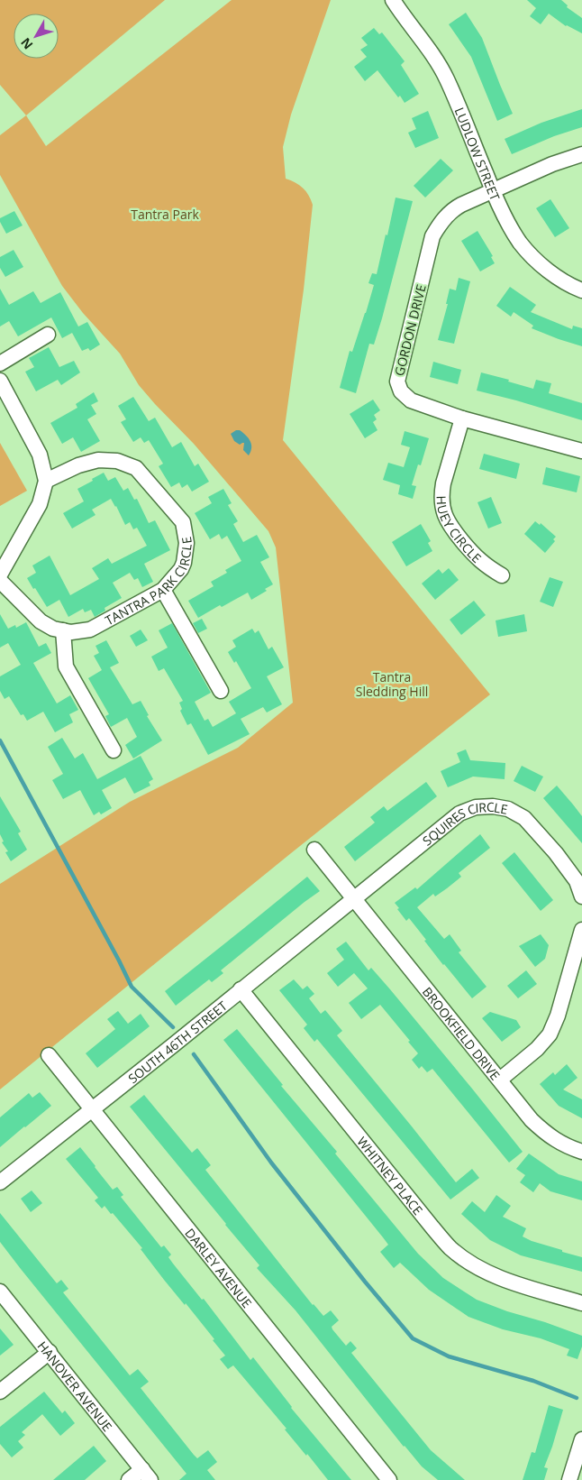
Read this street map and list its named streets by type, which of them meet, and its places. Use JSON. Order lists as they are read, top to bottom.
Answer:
{
  "streets": {
    "street": [
      "LUDLOW STREET",
      "GORDON DRIVE",
      "HUEY CIRCLE",
      "TANTRA PARK CIRCLE",
      "SQUIRES CIRCLE",
      "BROOKFIELD DRIVE",
      "SOUTH 46TH STREET",
      "WHITNEY PLACE",
      "DARLEY AVENUE",
      "HANOVER AVENUE"
    ]
  },
  "crossings": [
    ["LUDLOW STREET", "GORDON DRIVE"],
    ["GORDON DRIVE", "HUEY CIRCLE"],
    ["SQUIRES CIRCLE", "BROOKFIELD DRIVE"],
    ["SQUIRES CIRCLE", "SOUTH 46TH STREET"],
    ["BROOKFIELD DRIVE", "SOUTH 46TH STREET"],
    ["SOUTH 46TH STREET", "WHITNEY PLACE"],
    ["SOUTH 46TH STREET", "DARLEY AVENUE"]
  ],
  "parks": ["Tantra Park", "Tantra Sledding Hill"],
  "north": "bottom left"
}
